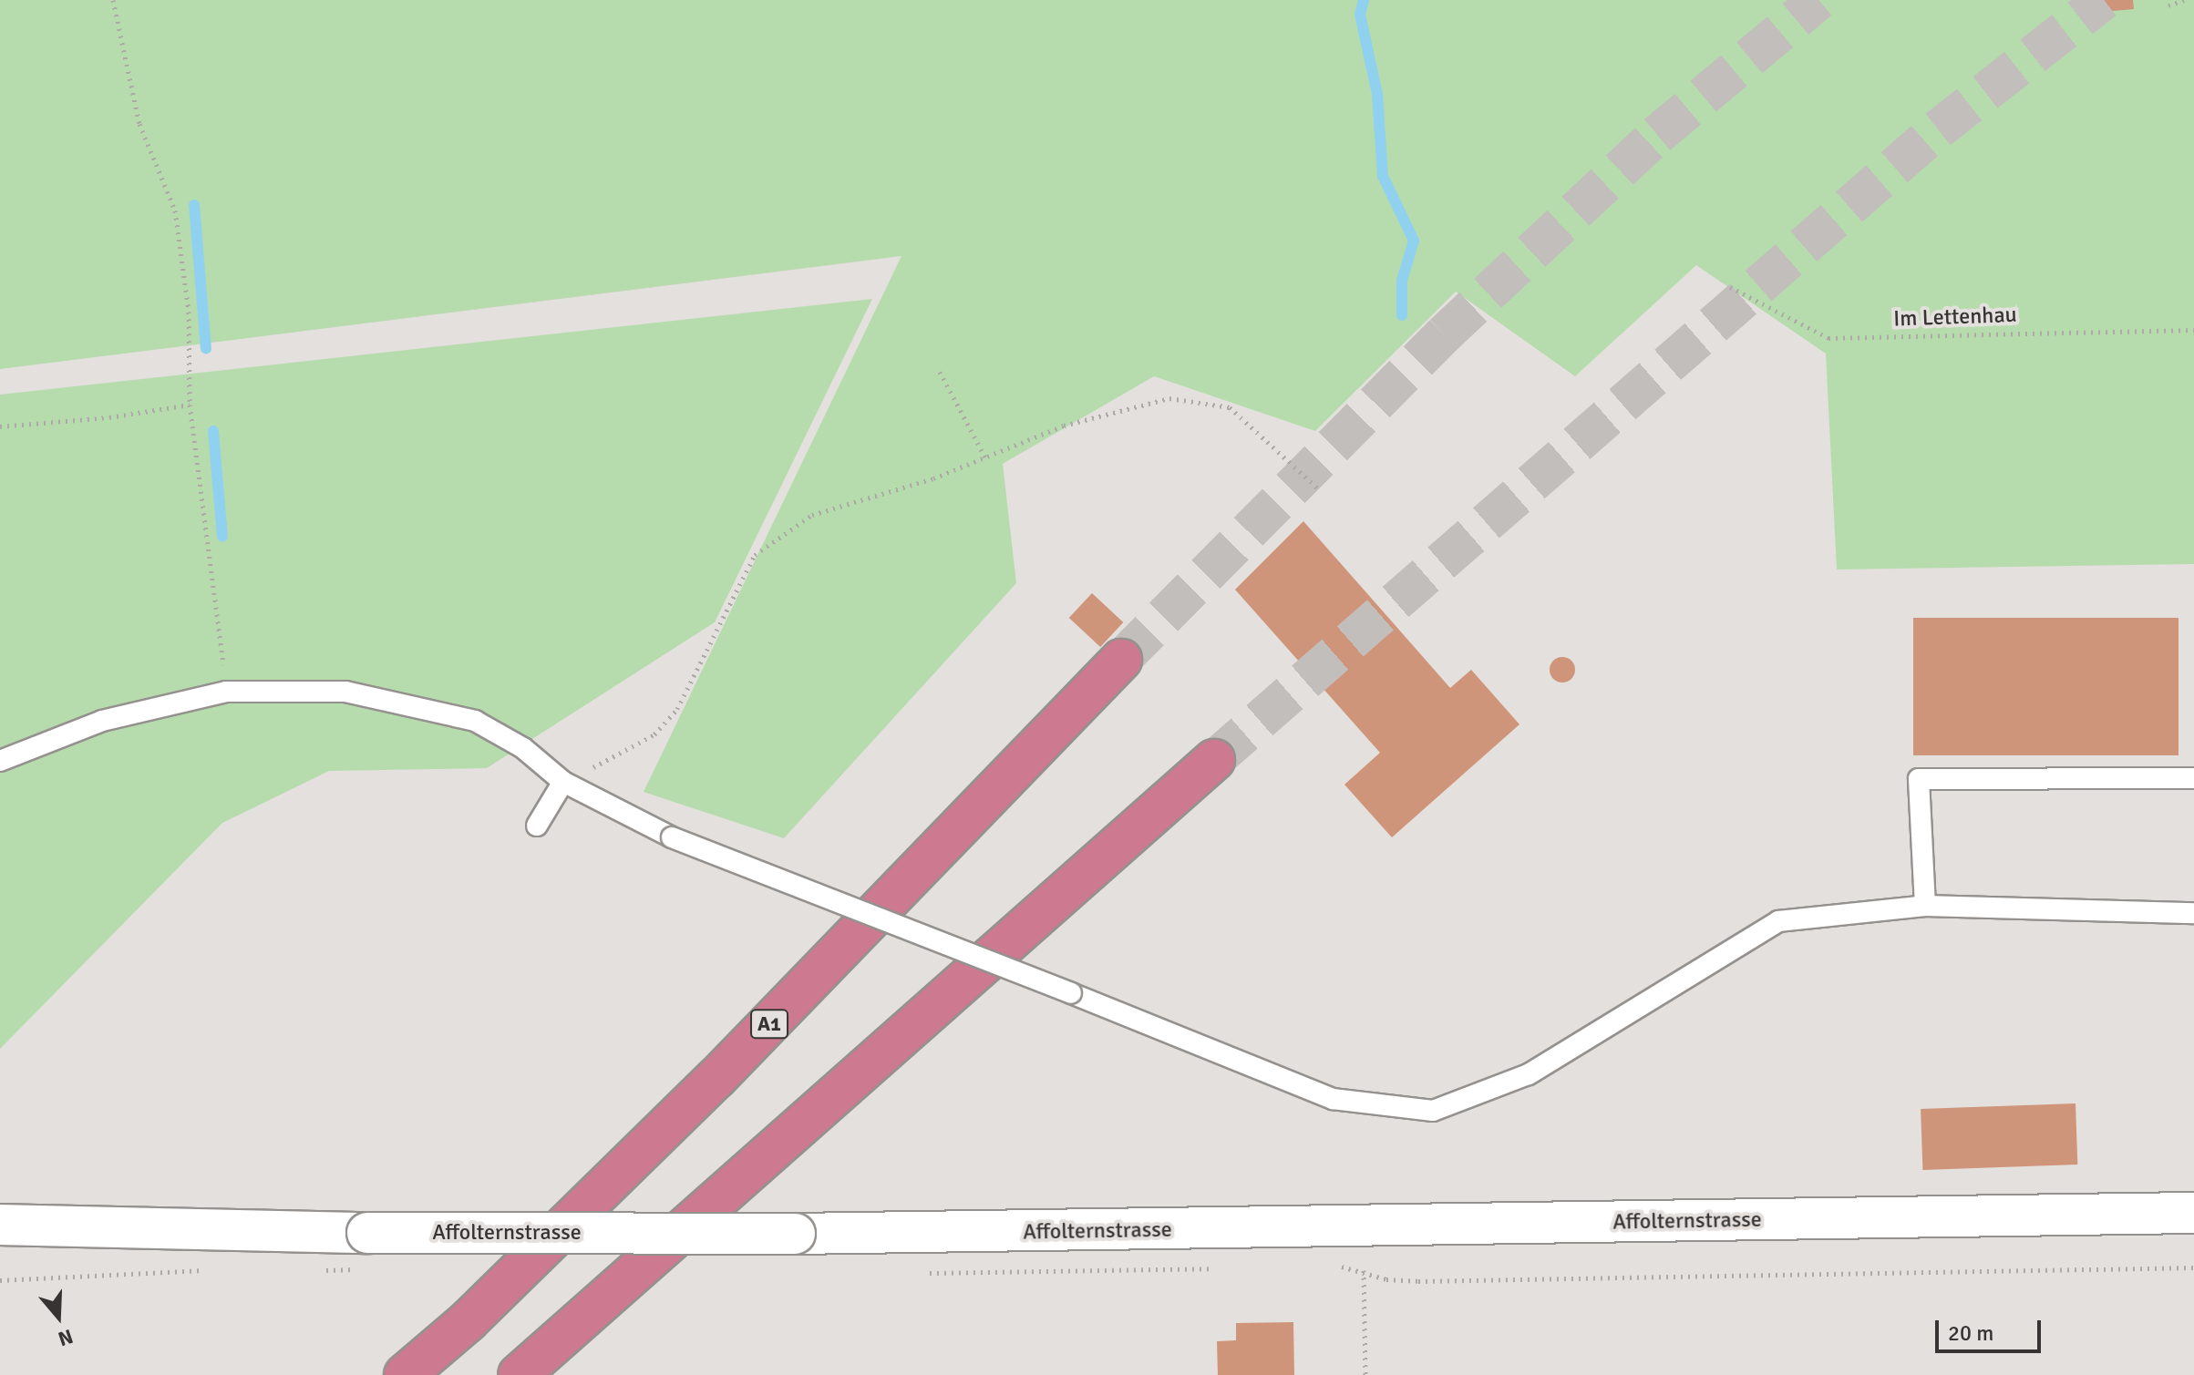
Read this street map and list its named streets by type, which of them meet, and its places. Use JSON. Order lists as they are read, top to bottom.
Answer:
{
  "streets": {
    "highway": ["A1"],
    "street": ["Affolternstrasse"],
    "path": ["Im Lettenhau"]
  },
  "scale_bar": "20 m",
  "north": "bottom"
}
